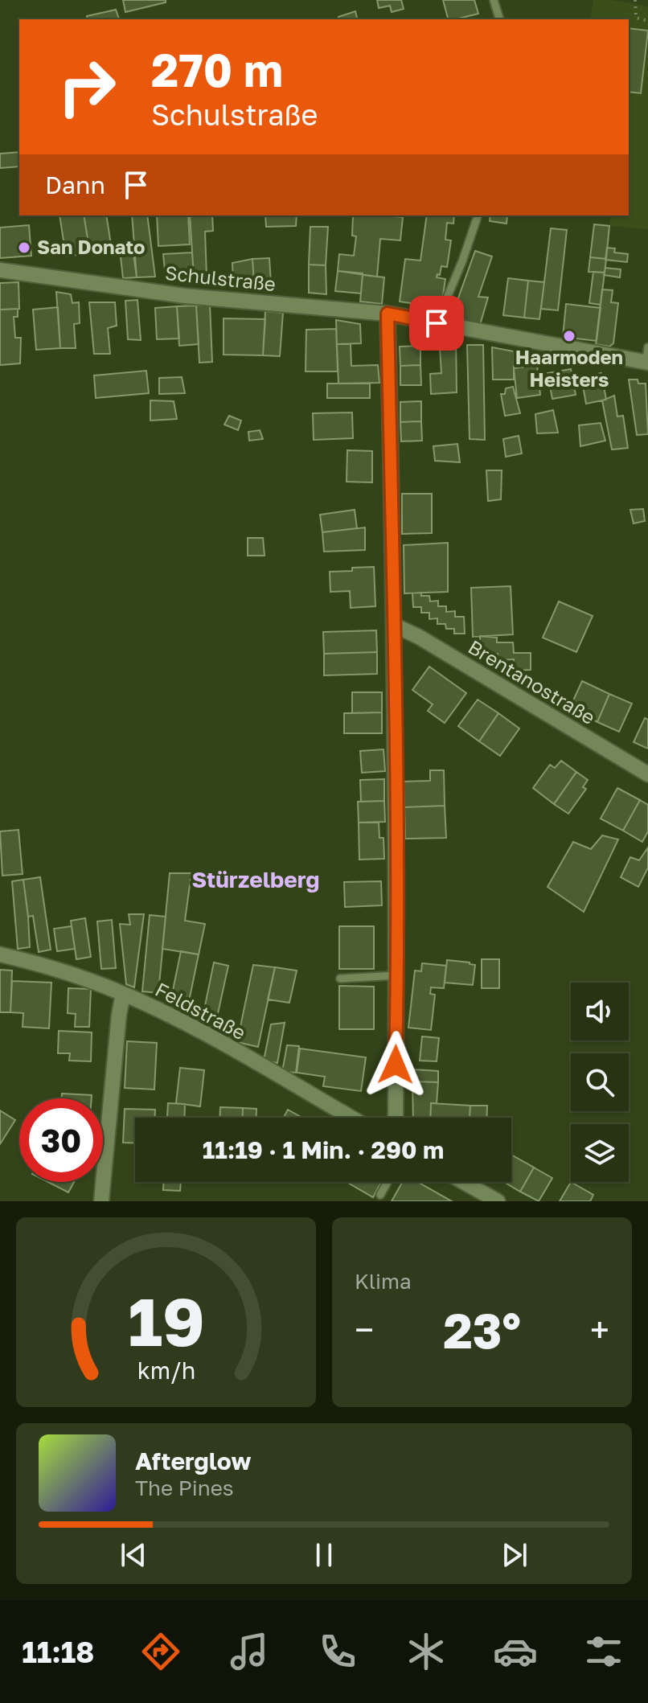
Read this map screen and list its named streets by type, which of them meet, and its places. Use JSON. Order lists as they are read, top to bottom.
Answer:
{
  "streets": {
    "street": ["Schulstraße", "Brentanostraße", "Feldstraße"]
  },
  "districts": ["Stürzelberg"],
  "places": ["San Donato", "Haarmoden Heisters"],
  "page": {
    "turn": ["270 m", "Schulstraße"],
    "then": "Dann",
    "limit": "30",
    "trip": "11:19 · 1 Min. · 290 m",
    "tile": "Klima",
    "heat": ["−", "23°", "+"],
    "song": ["Afterglow", "The Pines"],
    "tabs": "11:18",
    "gauge": ["19", "km/h"]
  }
}
